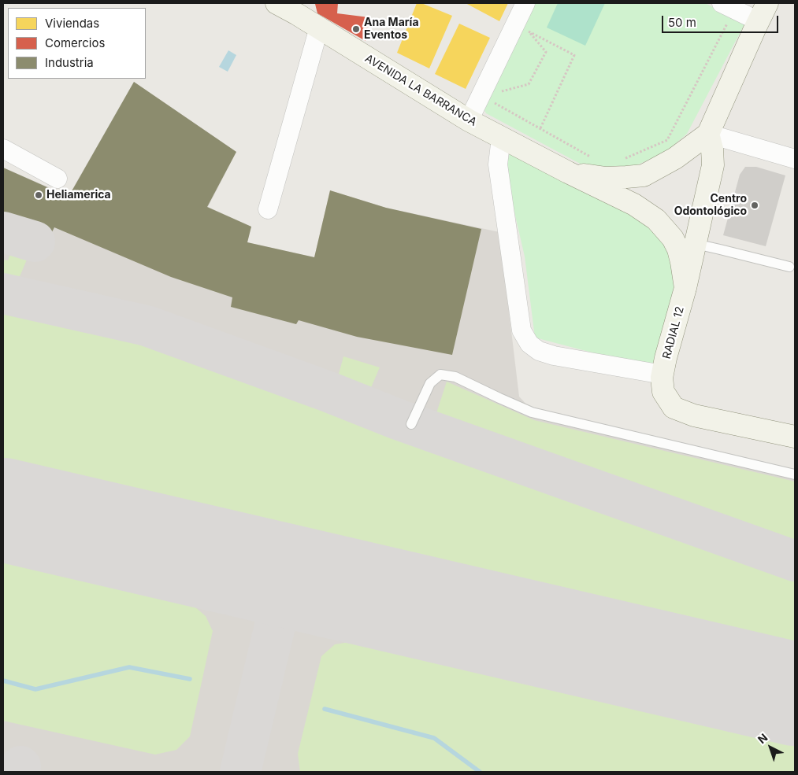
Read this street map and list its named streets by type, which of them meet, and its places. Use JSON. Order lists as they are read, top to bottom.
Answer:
{
  "streets": {
    "street": ["AVENIDA LA BARRANCA", "RADIAL 12"]
  },
  "crossings": [
    ["AVENIDA LA BARRANCA", "RADIAL 12"]
  ],
  "places": ["Ana María Eventos", "Heliamerica", "Centro Odontológico"],
  "legend": ["Viviendas", "Comercios", "Industria"],
  "scale_bar": "50 m",
  "north": "top left"
}
